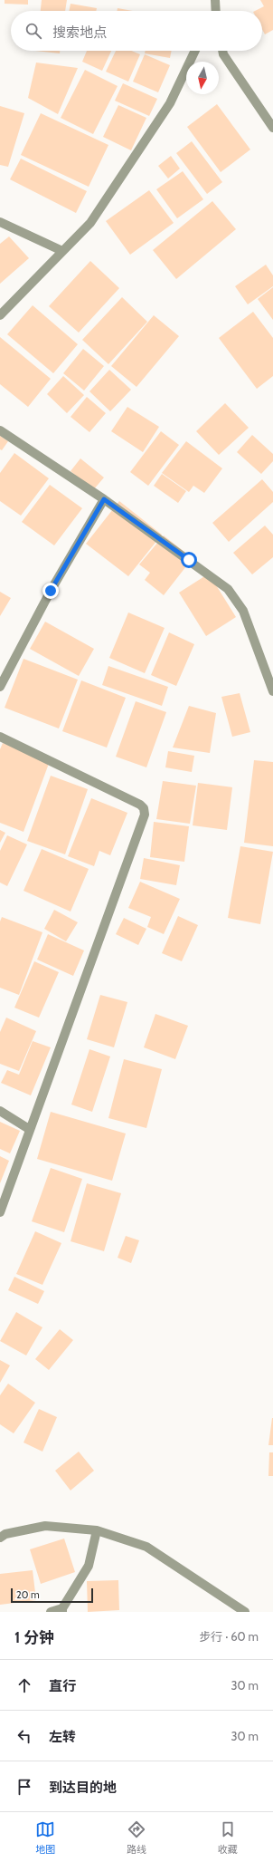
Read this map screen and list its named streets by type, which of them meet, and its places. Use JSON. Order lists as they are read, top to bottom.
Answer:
{
  "scale_bar": "20 m",
  "north": "bottom",
  "page": {
    "search": "搜索地点",
    "scale": "20 m",
    "heading": ["1 分钟", "步行 · 60 m"],
    "list": [
      ["直行", "30 m"],
      ["左转", "30 m"],
      "到达目的地"
    ],
    "nav": ["地图", "路线", "收藏"]
  }
}
